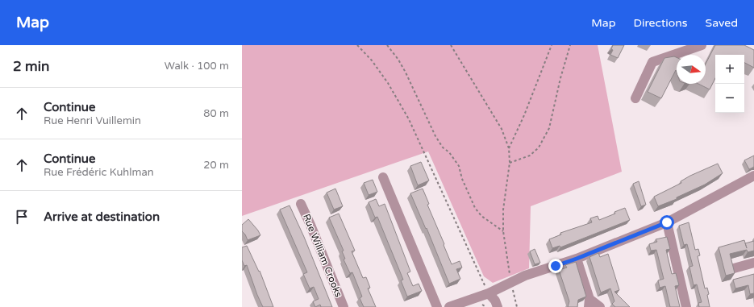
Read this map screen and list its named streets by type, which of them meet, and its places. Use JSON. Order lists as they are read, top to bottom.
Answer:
{
  "streets": {
    "street": ["Rue William Crooks"]
  },
  "north": "right",
  "page": {
    "header": "Map",
    "nav": ["Map", "Directions", "Saved"],
    "heading": ["2 min", "Walk · 100 m"],
    "map_buttons": ["+", "−"],
    "list": [
      ["Continue", "Rue Henri Vuillemin", "80 m"],
      ["Continue", "Rue Frédéric Kuhlman", "20 m"],
      "Arrive at destination"
    ]
  }
}
